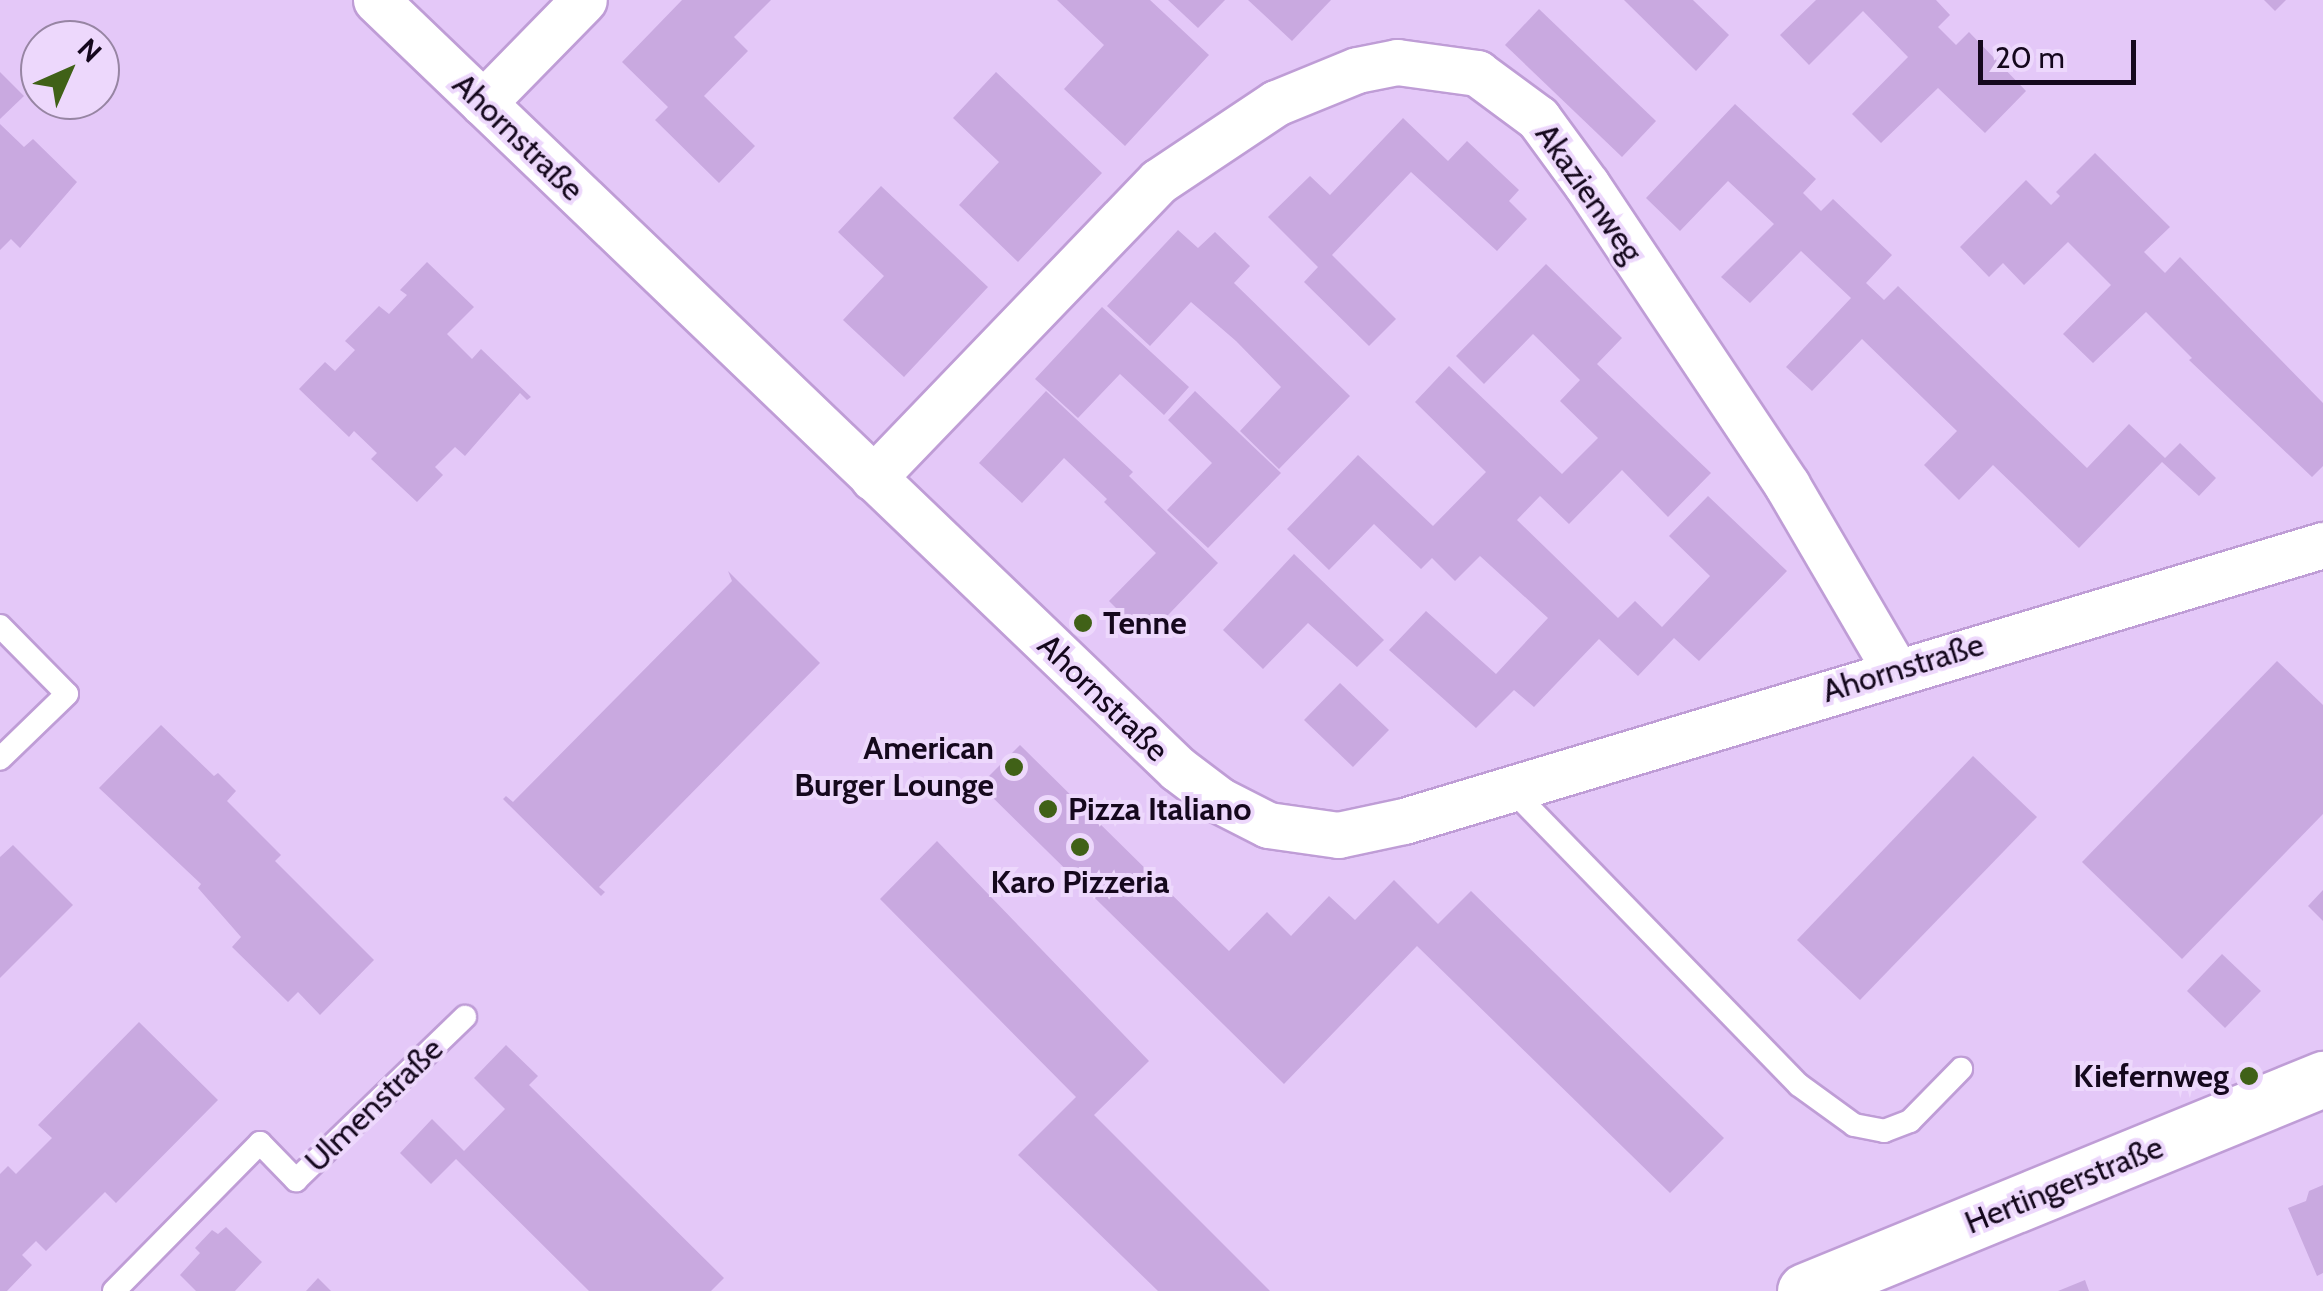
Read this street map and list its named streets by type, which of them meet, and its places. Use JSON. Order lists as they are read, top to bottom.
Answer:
{
  "streets": {
    "street": ["Ahornstraße", "Akazienweg", "Hertingerstraße"],
    "lane": ["Ulmenstraße"]
  },
  "crossings": [
    ["Ahornstraße", "Akazienweg"]
  ],
  "places": [
    "Tenne",
    "American Burger Lounge",
    "Pizza Italiano",
    "Karo Pizzeria",
    "Kiefernweg"
  ],
  "scale_bar": "20 m",
  "north": "top right"
}
